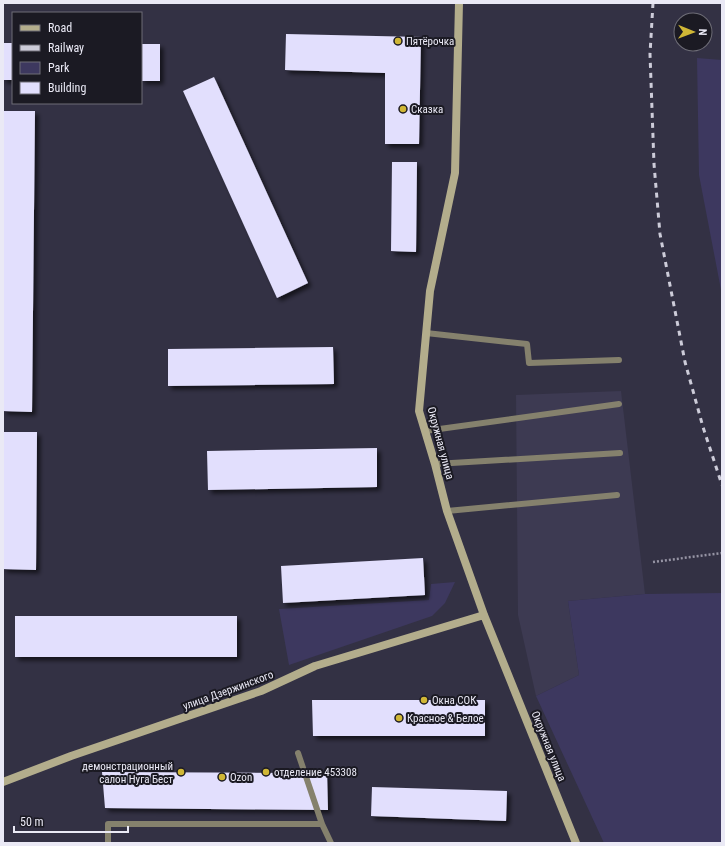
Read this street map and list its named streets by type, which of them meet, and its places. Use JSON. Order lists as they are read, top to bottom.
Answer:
{
  "streets": {
    "street": ["Окружная улица", "улица Дзержинского"]
  },
  "crossings": [
    ["Окружная улица", "улица Дзержинского"]
  ],
  "places": [
    "Пятёрочка",
    "Сказка",
    "Окна СОК",
    "Красное & Белое",
    "демонстрационный салон Нуга Бест",
    "отделение 453308",
    "Ozon"
  ],
  "legend": [
    "Road",
    "Railway",
    "Park",
    "Building"
  ],
  "scale_bar": "50 m",
  "north": "right"
}
